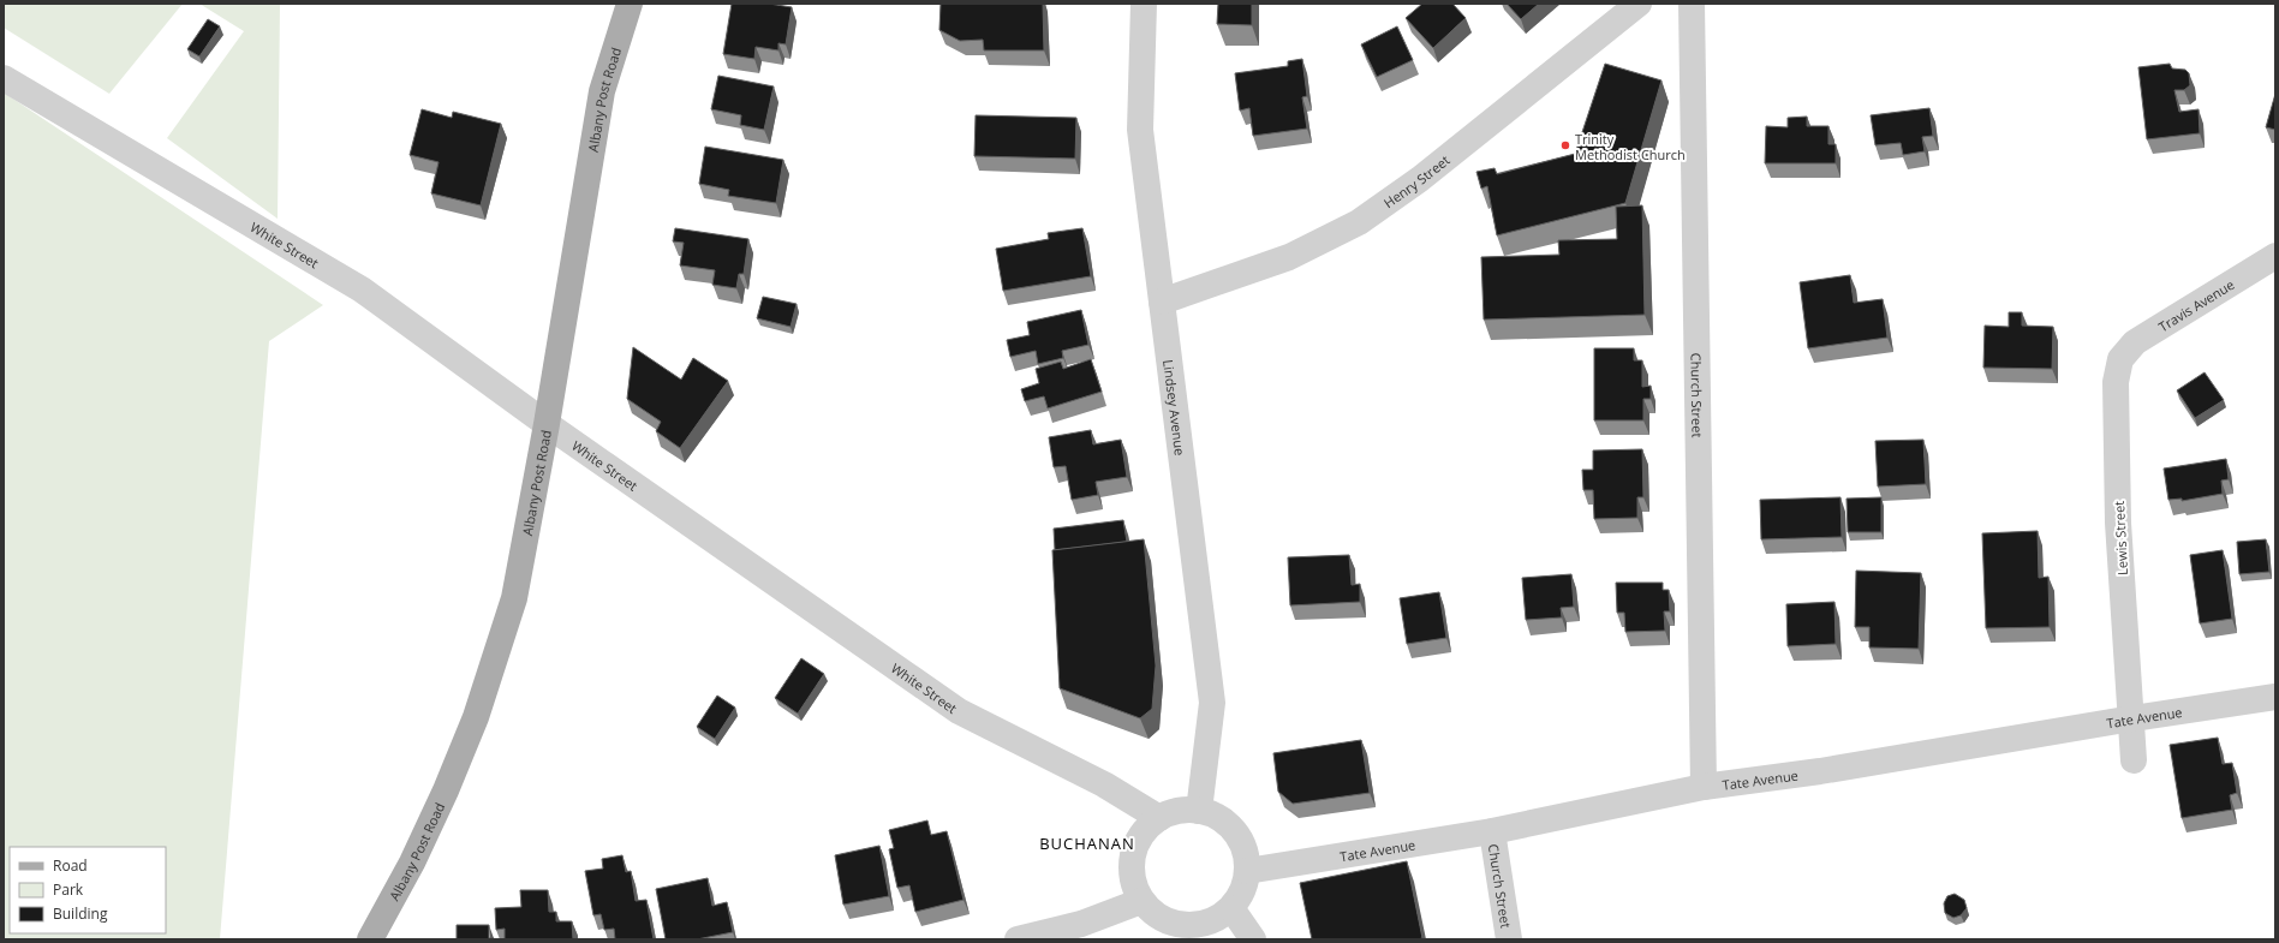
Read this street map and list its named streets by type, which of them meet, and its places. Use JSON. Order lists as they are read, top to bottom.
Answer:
{
  "streets": {
    "main road": ["Albany Post Road"],
    "street": [
      "Henry Street",
      "White Street",
      "Travis Avenue",
      "Church Street",
      "Lindsey Avenue",
      "Lewis Street",
      "Tate Avenue"
    ]
  },
  "crossings": [
    ["Albany Post Road", "White Street"],
    ["Henry Street", "Lindsey Avenue"],
    ["White Street", "Lindsey Avenue"],
    ["White Street", "Tate Avenue"],
    ["Travis Avenue", "Lewis Street"],
    ["Church Street", "Tate Avenue"],
    ["Lindsey Avenue", "Tate Avenue"],
    ["Lewis Street", "Tate Avenue"]
  ],
  "districts": ["BUCHANAN"],
  "places": ["Trinity Methodist Church"],
  "legend": ["Road", "Park", "Building"]
}
